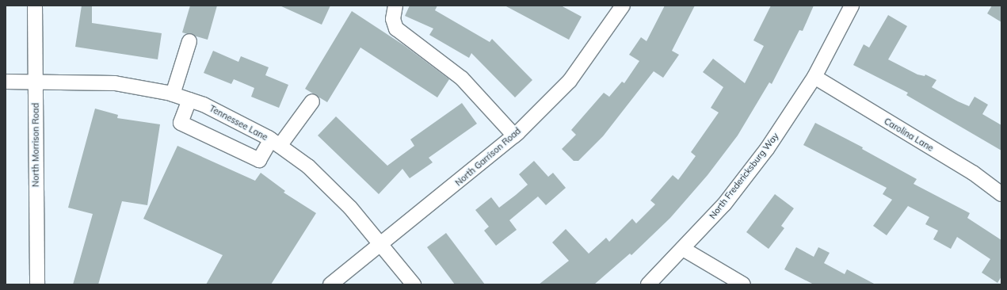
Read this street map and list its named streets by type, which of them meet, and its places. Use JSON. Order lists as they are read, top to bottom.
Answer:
{
  "streets": {
    "street": [
      "Tennessee Lane",
      "Carolina Lane",
      "North Morrison Road",
      "North Garrison Road",
      "North Fredericksburg Way"
    ]
  },
  "crossings": [
    ["Tennessee Lane", "North Morrison Road"],
    ["Tennessee Lane", "North Garrison Road"],
    ["Carolina Lane", "North Fredericksburg Way"]
  ]
}
